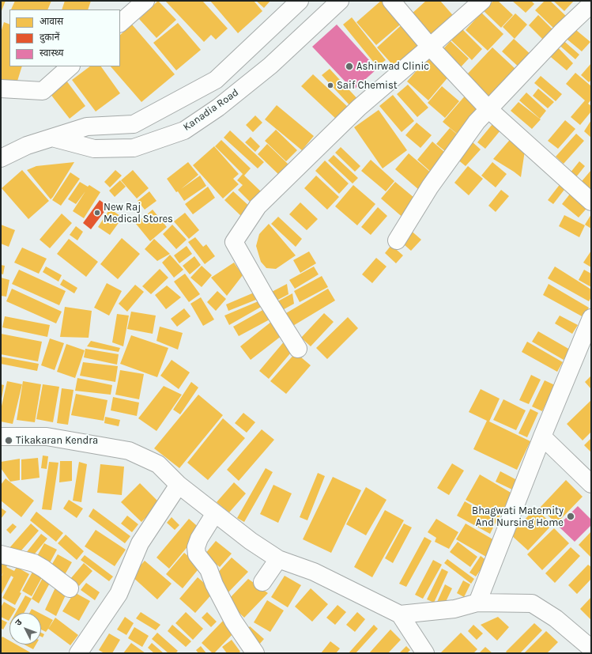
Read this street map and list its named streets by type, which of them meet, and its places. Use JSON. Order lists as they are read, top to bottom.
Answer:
{
  "streets": {
    "street": ["Kanadia Road"]
  },
  "places": [
    "Ashirwad Clinic",
    "Saif Chemist",
    "New Raj Medical Stores",
    "Tikakaran Kendra",
    "Bhagwati Maternity And Nursing Home"
  ],
  "legend": ["आवास", "दुकानें", "स्वास्थ्य"],
  "north": "top left"
}
